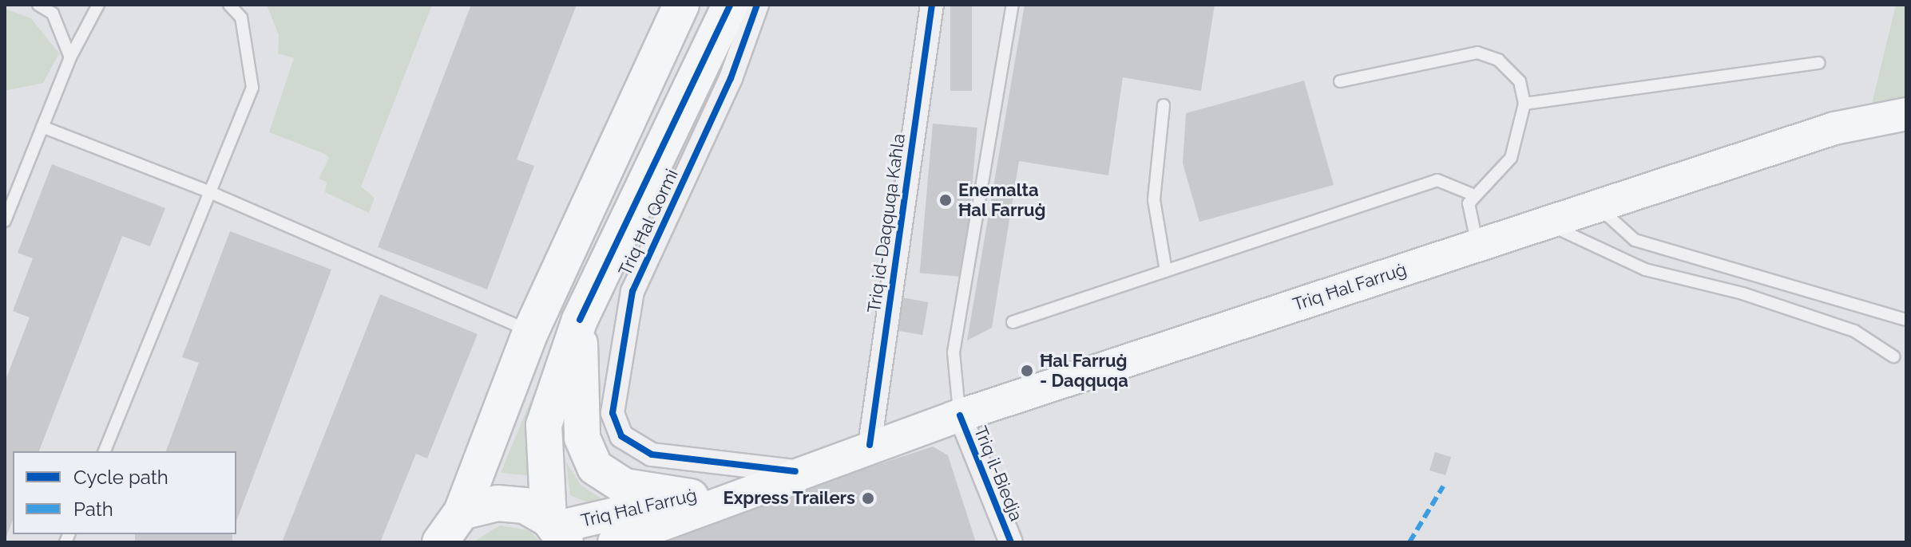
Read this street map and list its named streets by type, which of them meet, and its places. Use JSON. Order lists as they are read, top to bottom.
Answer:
{
  "streets": {
    "highway": ["Triq Ħal Qormi"],
    "main road": ["Triq Ħal Farruġ"],
    "street": ["Triq id-Daqquqa Kaħla", "Triq il-Biedja"]
  },
  "crossings": [
    ["Triq Ħal Qormi", "Triq Ħal Farruġ"],
    ["Triq id-Daqquqa Kaħla", "Triq Ħal Farruġ"],
    ["Triq Ħal Farruġ", "Triq il-Biedja"]
  ],
  "places": ["Enemalta Ħal Farruġ", "Ħal Farruġ - Daqquqa", "Express Trailers"],
  "legend": ["Cycle path", "Path"]
}
